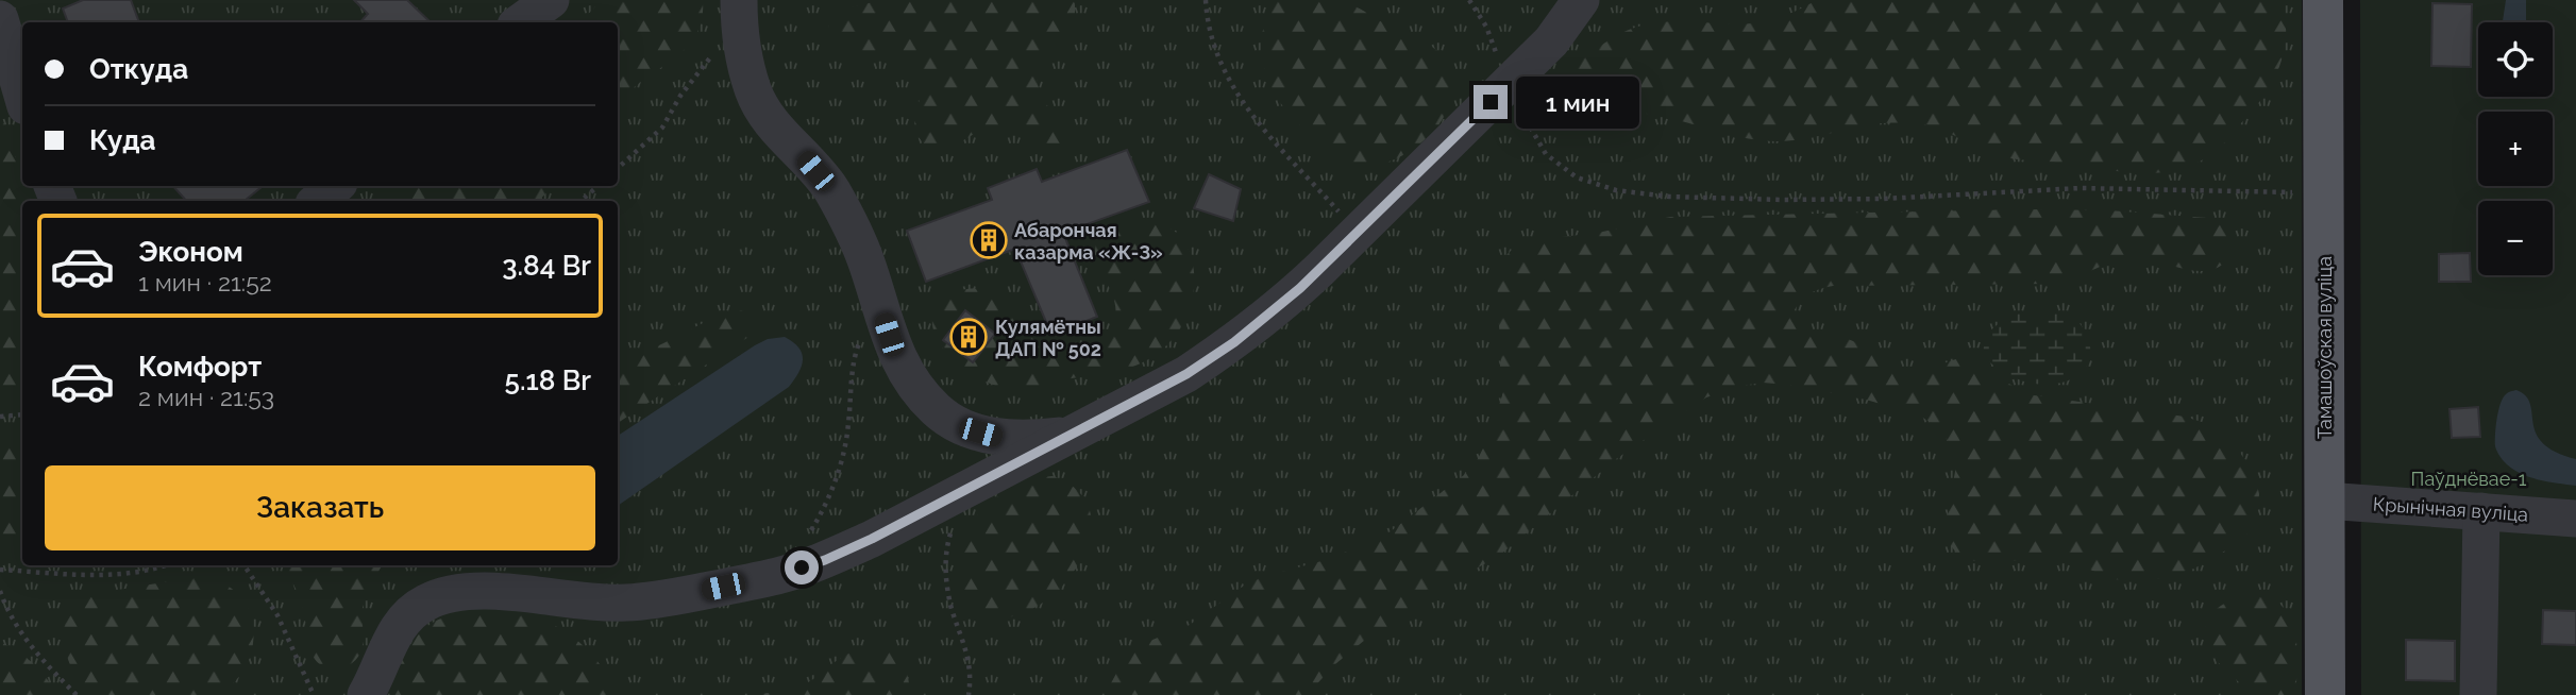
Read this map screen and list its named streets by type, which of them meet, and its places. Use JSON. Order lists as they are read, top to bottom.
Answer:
{
  "streets": {
    "main road": ["Тамашоўская вуліца"],
    "street": ["Крынічная вуліца"]
  },
  "crossings": [
    ["Тамашоўская вуліца", "Крынічная вуліца"]
  ],
  "parks": ["Паўднёвае-1"],
  "places": {
    "building": ["Абарончая казарма «Ж-З»", "Кулямётны ДАП № 502"]
  },
  "page": {
    "map_buttons": ["+", "−"],
    "banner": ["Откуда", "Куда"],
    "bubble": "1 мин",
    "list": [
      {
        "name": "Эконом",
        "note": "1 мин · 21:52",
        "value": "3.84 Br"
      },
      {
        "name": "Комфорт",
        "note": "2 мин · 21:53",
        "value": "5.18 Br"
      }
    ],
    "buttons": "Заказать"
  }
}
